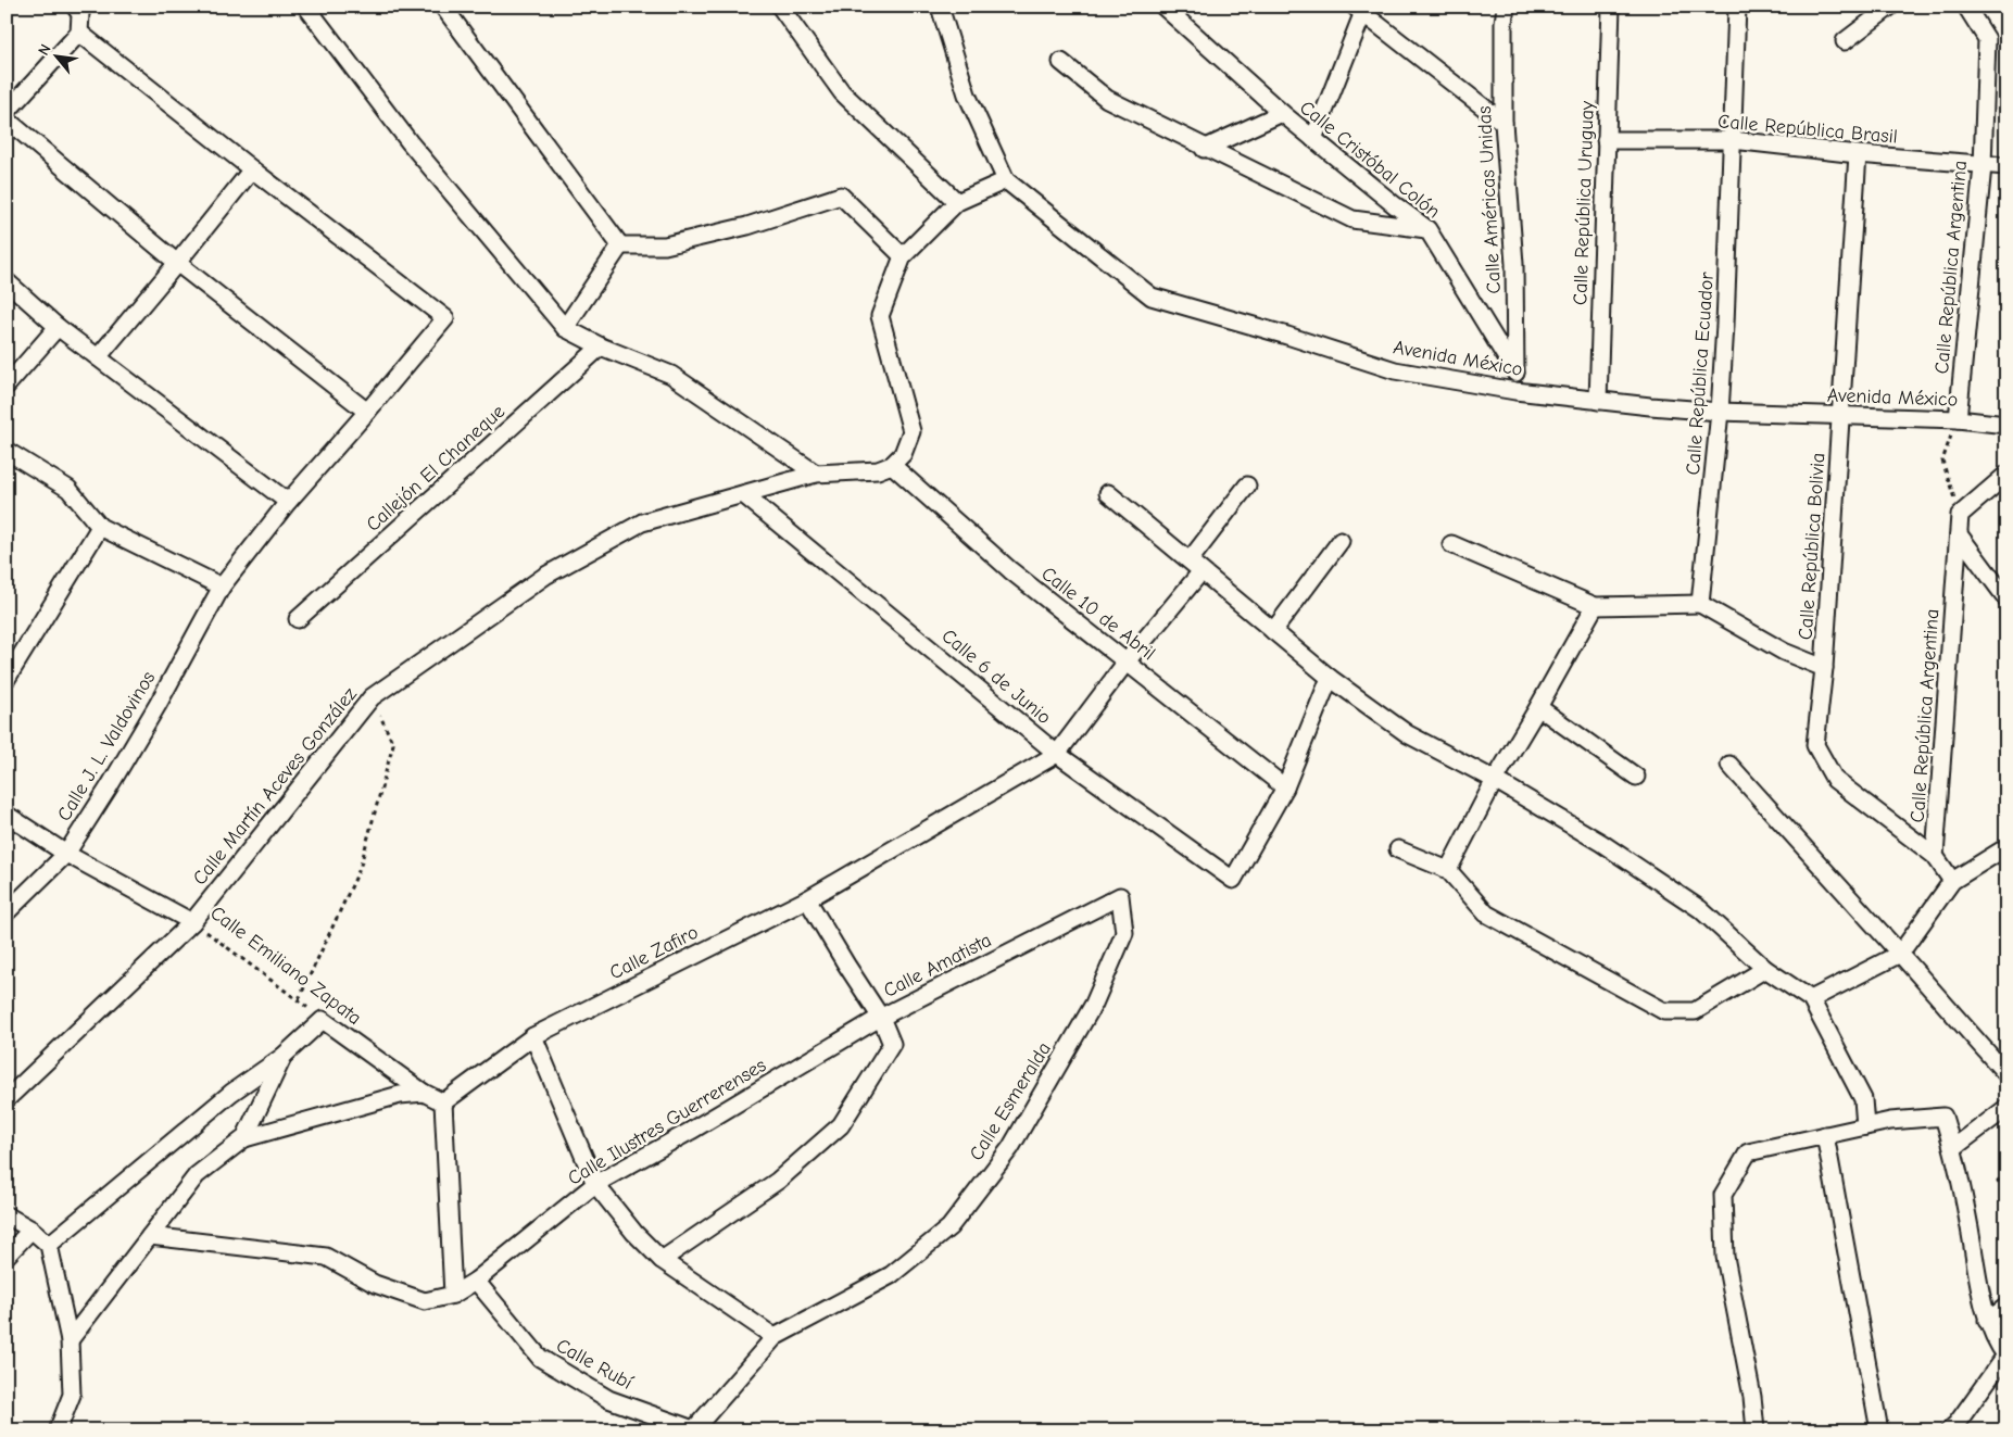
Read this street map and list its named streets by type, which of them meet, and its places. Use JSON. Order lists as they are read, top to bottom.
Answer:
{
  "streets": {
    "street": [
      "Calle República Brasil",
      "Calle Cristóbal Colón",
      "Calle Américas Unidas",
      "Calle República Uruguay",
      "Calle República Argentina",
      "Avenida México",
      "Calle República Ecuador",
      "Callejón El Chaneque",
      "Calle República Bolivia",
      "Calle 10 de Abril",
      "Calle 6 de Junio",
      "Calle J. L. Valdovinos",
      "Calle Martín Aceves González",
      "Calle Zafiro",
      "Calle Emiliano Zapata",
      "Calle Amatista",
      "Calle Esmeralda",
      "Calle Ilustres Guerrerenses",
      "Calle Rubí"
    ]
  },
  "crossings": [
    ["Calle República Brasil", "Calle República Uruguay"],
    ["Calle República Brasil", "Calle República Argentina"],
    ["Calle República Brasil", "Calle República Ecuador"],
    ["Calle República Brasil", "Calle República Bolivia"],
    ["Calle Cristóbal Colón", "Calle Américas Unidas"],
    ["Calle Américas Unidas", "Avenida México"],
    ["Calle República Uruguay", "Avenida México"],
    ["Calle República Argentina", "Avenida México"],
    ["Calle República Argentina", "Calle República Bolivia"],
    ["Avenida México", "Calle República Ecuador"],
    ["Avenida México", "Calle República Bolivia"],
    ["Calle 10 de Abril", "Calle 6 de Junio"],
    ["Calle 10 de Abril", "Calle Martín Aceves González"],
    ["Calle 6 de Junio", "Calle Martín Aceves González"],
    ["Calle 6 de Junio", "Calle Zafiro"],
    ["Calle J. L. Valdovinos", "Calle Emiliano Zapata"],
    ["Calle Martín Aceves González", "Calle Emiliano Zapata"],
    ["Calle Zafiro", "Calle Emiliano Zapata"],
    ["Calle Amatista", "Calle Esmeralda"],
    ["Calle Amatista", "Calle Ilustres Guerrerenses"],
    ["Calle Esmeralda", "Calle Rubí"],
    ["Calle Ilustres Guerrerenses", "Calle Rubí"]
  ],
  "north": "top left"
}
